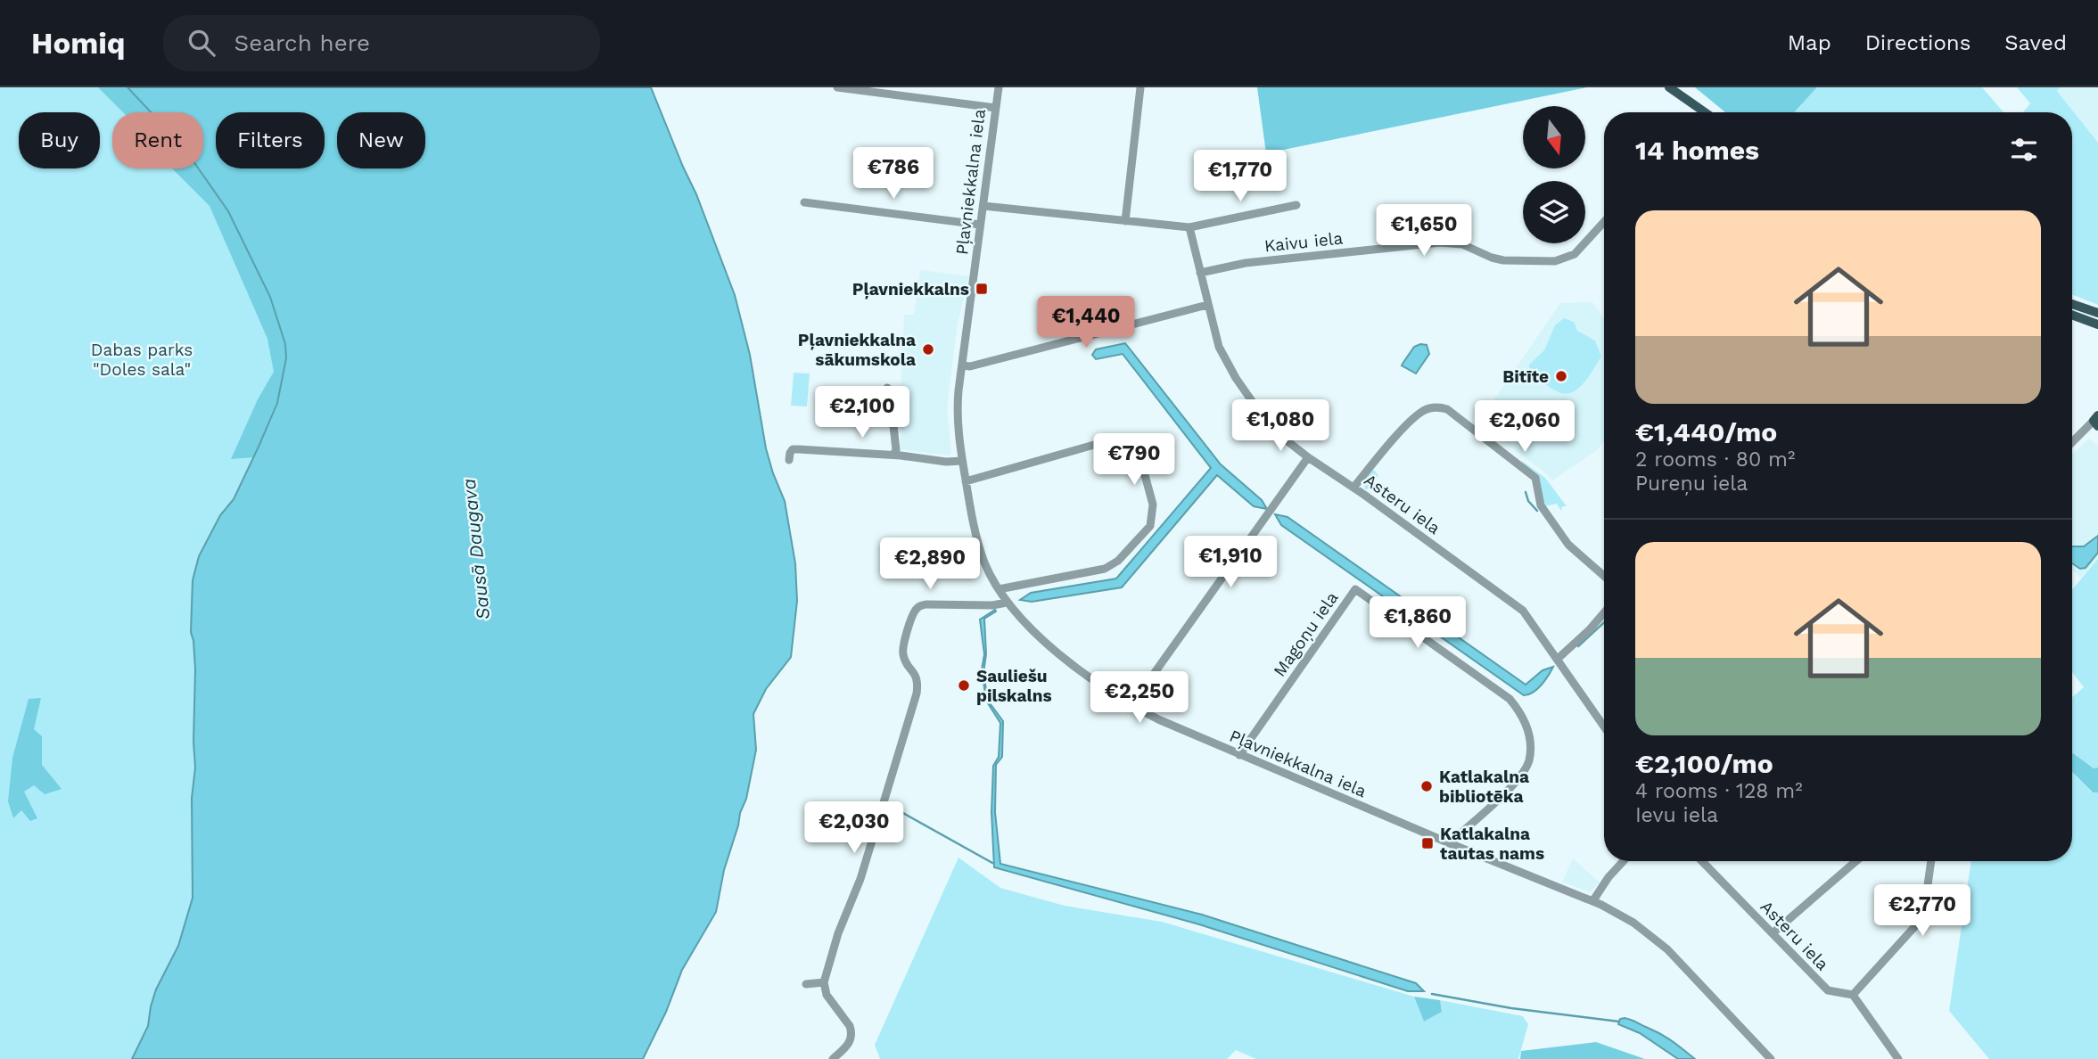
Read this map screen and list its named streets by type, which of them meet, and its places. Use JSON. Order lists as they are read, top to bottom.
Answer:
{
  "streets": {
    "street": [
      "Pļavniekkalna iela",
      "Kaivu iela",
      "Asteru iela",
      "Magoņu iela"
    ]
  },
  "crossings": [
    ["Pļavniekkalna iela", "Magoņu iela"],
    ["Kaivu iela", "Asteru iela"]
  ],
  "water": ["Sausā Daugava"],
  "parks": ["Dabas parks \"Doles sala\""],
  "places": {
    "transit": ["Pļavniekkalns", "Katlakalna tautas nams"],
    "other": [
      "Pļavniekkalna sākumskola",
      "Bitīte",
      "Sauliešu pilskalns",
      "Katlakalna bibliotēka"
    ]
  },
  "north": "bottom",
  "page": {
    "header": "Homiq",
    "search": "Search here",
    "nav": ["Map", "Directions", "Saved"],
    "chip": [
      "Buy",
      "Rent",
      "Filters",
      "New"
    ],
    "heading": "14 homes",
    "price": [
      "€786",
      "€1,770",
      "€1,650",
      "€1,440",
      "€2,100",
      "€1,080",
      "€2,060",
      "€790",
      "€1,910",
      "€2,890",
      "€1,860",
      "€2,250",
      "€2,030",
      "€2,770"
    ],
    "list": [
      {
        "name": "€1,440/mo",
        "note": "2 rooms · 80 m² · Pureņu iela"
      },
      {
        "name": "€2,100/mo",
        "note": "4 rooms · 128 m² · Ievu iela"
      }
    ]
  }
}
